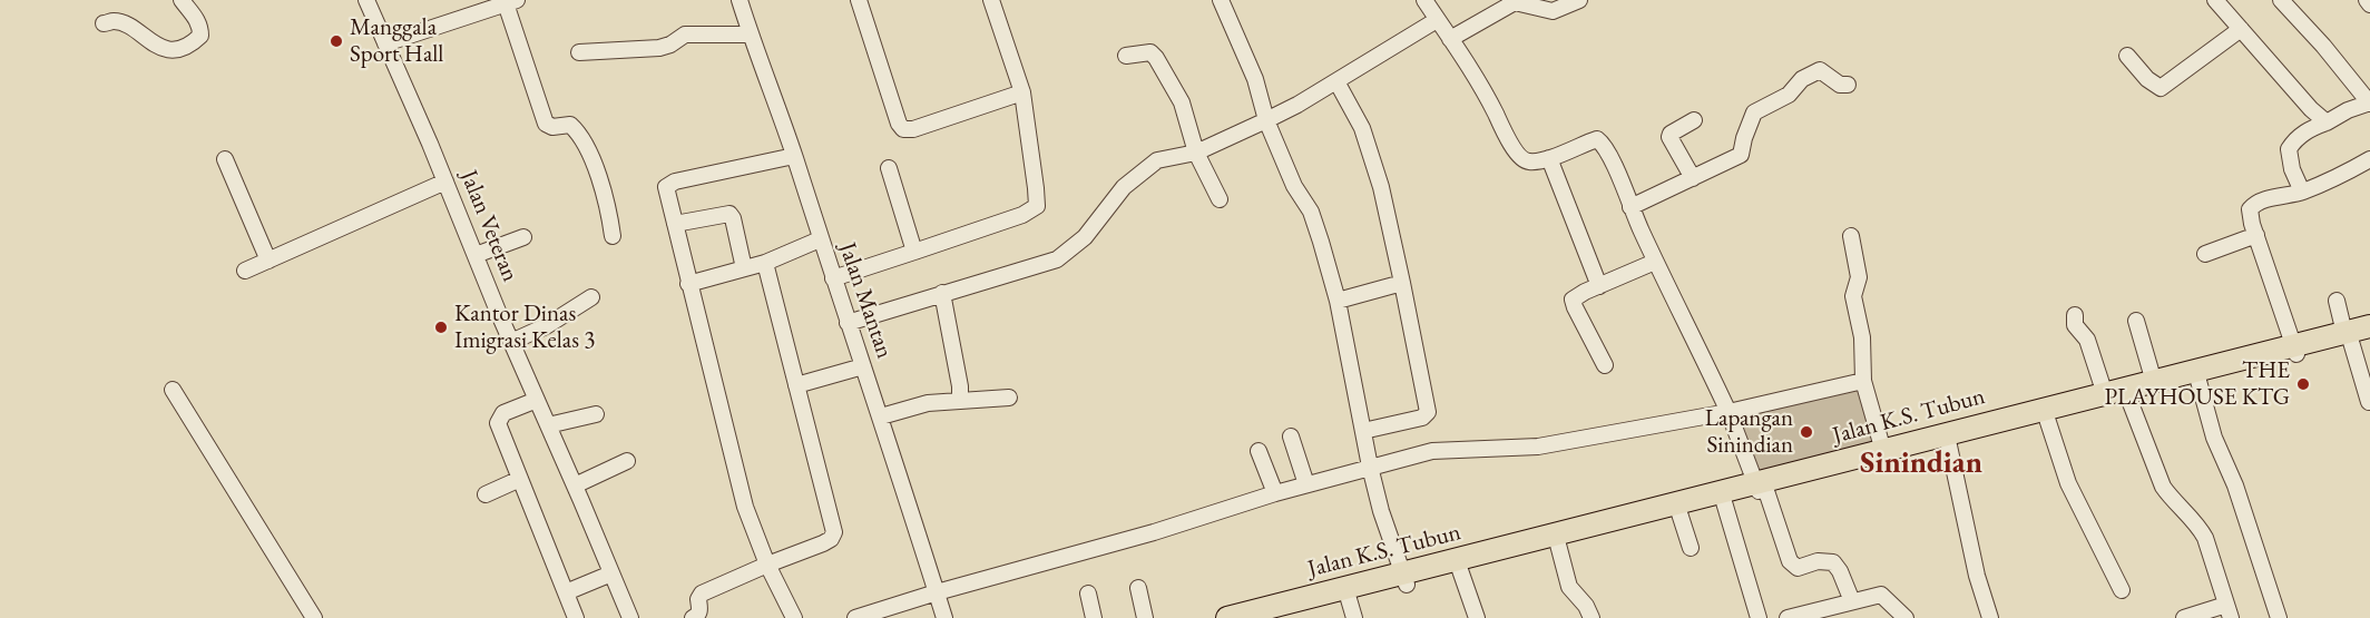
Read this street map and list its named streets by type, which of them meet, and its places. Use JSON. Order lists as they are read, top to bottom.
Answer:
{
  "streets": {
    "highway": ["Jalan K.S. Tubun"],
    "street": ["Jalan Veteran", "Jalan Mantan"]
  },
  "districts": ["Sinindian"],
  "places": [
    "Manggala Sport Hall",
    "Kantor Dinas Imigrasi Kelas 3",
    "THE PLAYHOUSE KTG",
    "Lapangan Sinindian"
  ]
}
